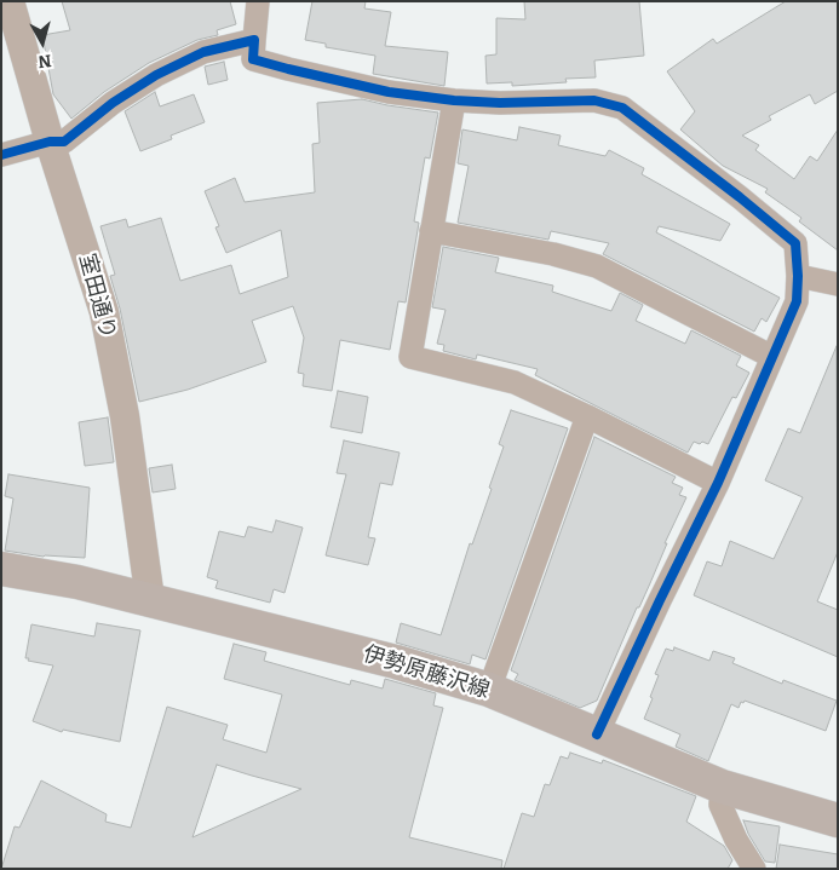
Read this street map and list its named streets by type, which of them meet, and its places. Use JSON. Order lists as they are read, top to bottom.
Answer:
{
  "streets": {
    "main road": ["伊勢原藤沢線"],
    "street": ["室田通り"]
  },
  "crossings": [
    ["室田通り", "伊勢原藤沢線"]
  ],
  "north": "bottom"
}
